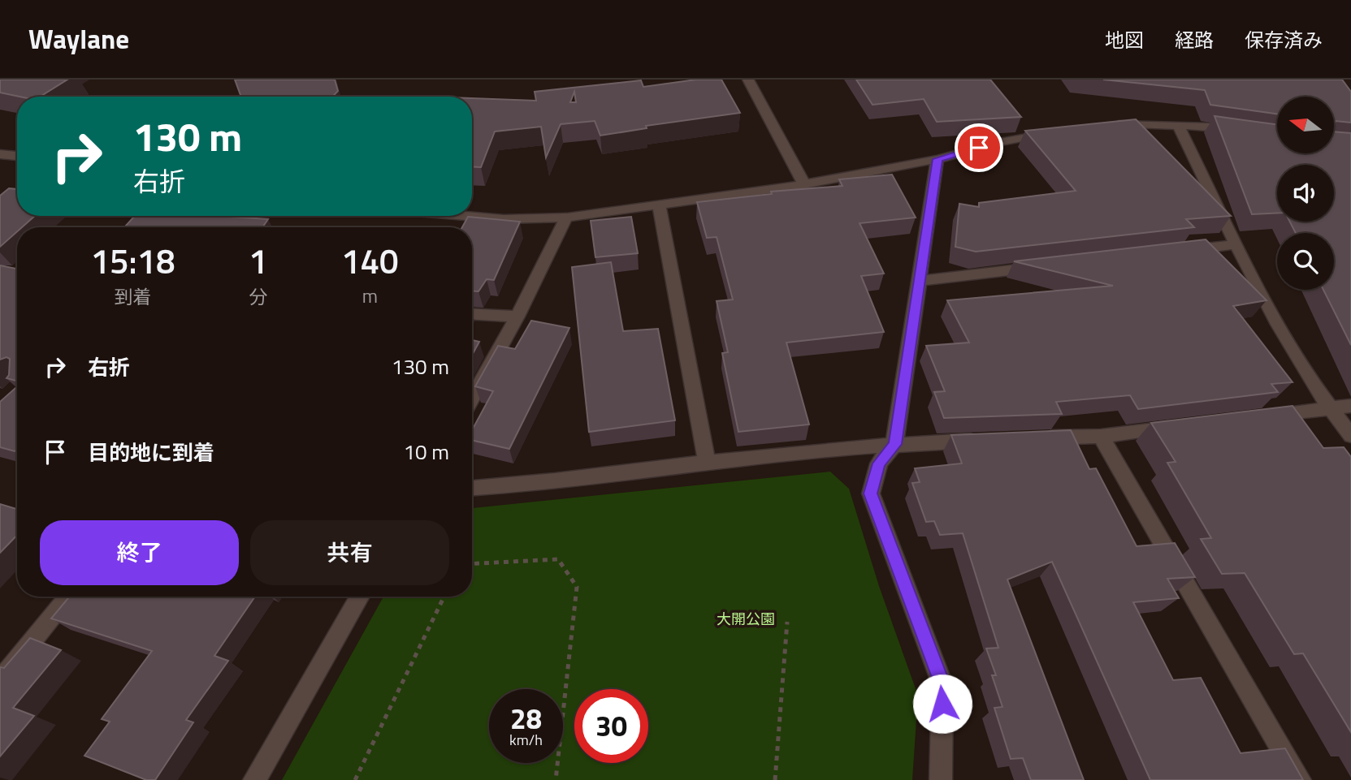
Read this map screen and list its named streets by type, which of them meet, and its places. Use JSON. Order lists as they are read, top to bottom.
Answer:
{
  "parks": ["大開公園"],
  "north": "left",
  "page": {
    "header": "Waylane",
    "nav": ["地図", "経路", "保存済み"],
    "turn": ["130 m", "右折"],
    "eta": [
      "15:18",
      "到着",
      "1",
      "分",
      "140",
      "m"
    ],
    "list": [
      {
        "name": "右折",
        "value": "130 m"
      },
      {
        "name": "目的地に到着",
        "value": "10 m"
      }
    ],
    "buttons": ["終了", "共有"],
    "speed": "28 km/h",
    "limit": "30"
  }
}
